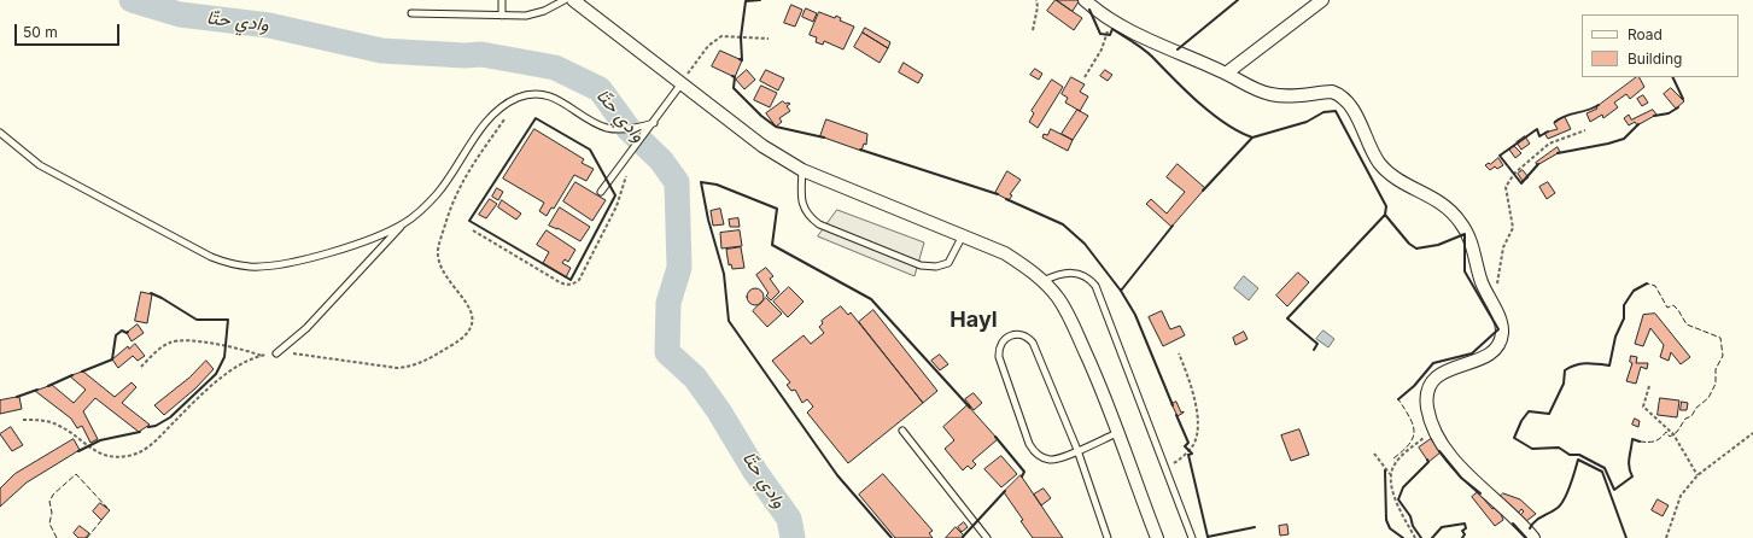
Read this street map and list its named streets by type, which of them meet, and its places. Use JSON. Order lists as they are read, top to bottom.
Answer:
{
  "districts": ["Hayl"],
  "water": ["وادي حتّا"],
  "legend": ["Road", "Building"],
  "scale_bar": "50 m"
}
